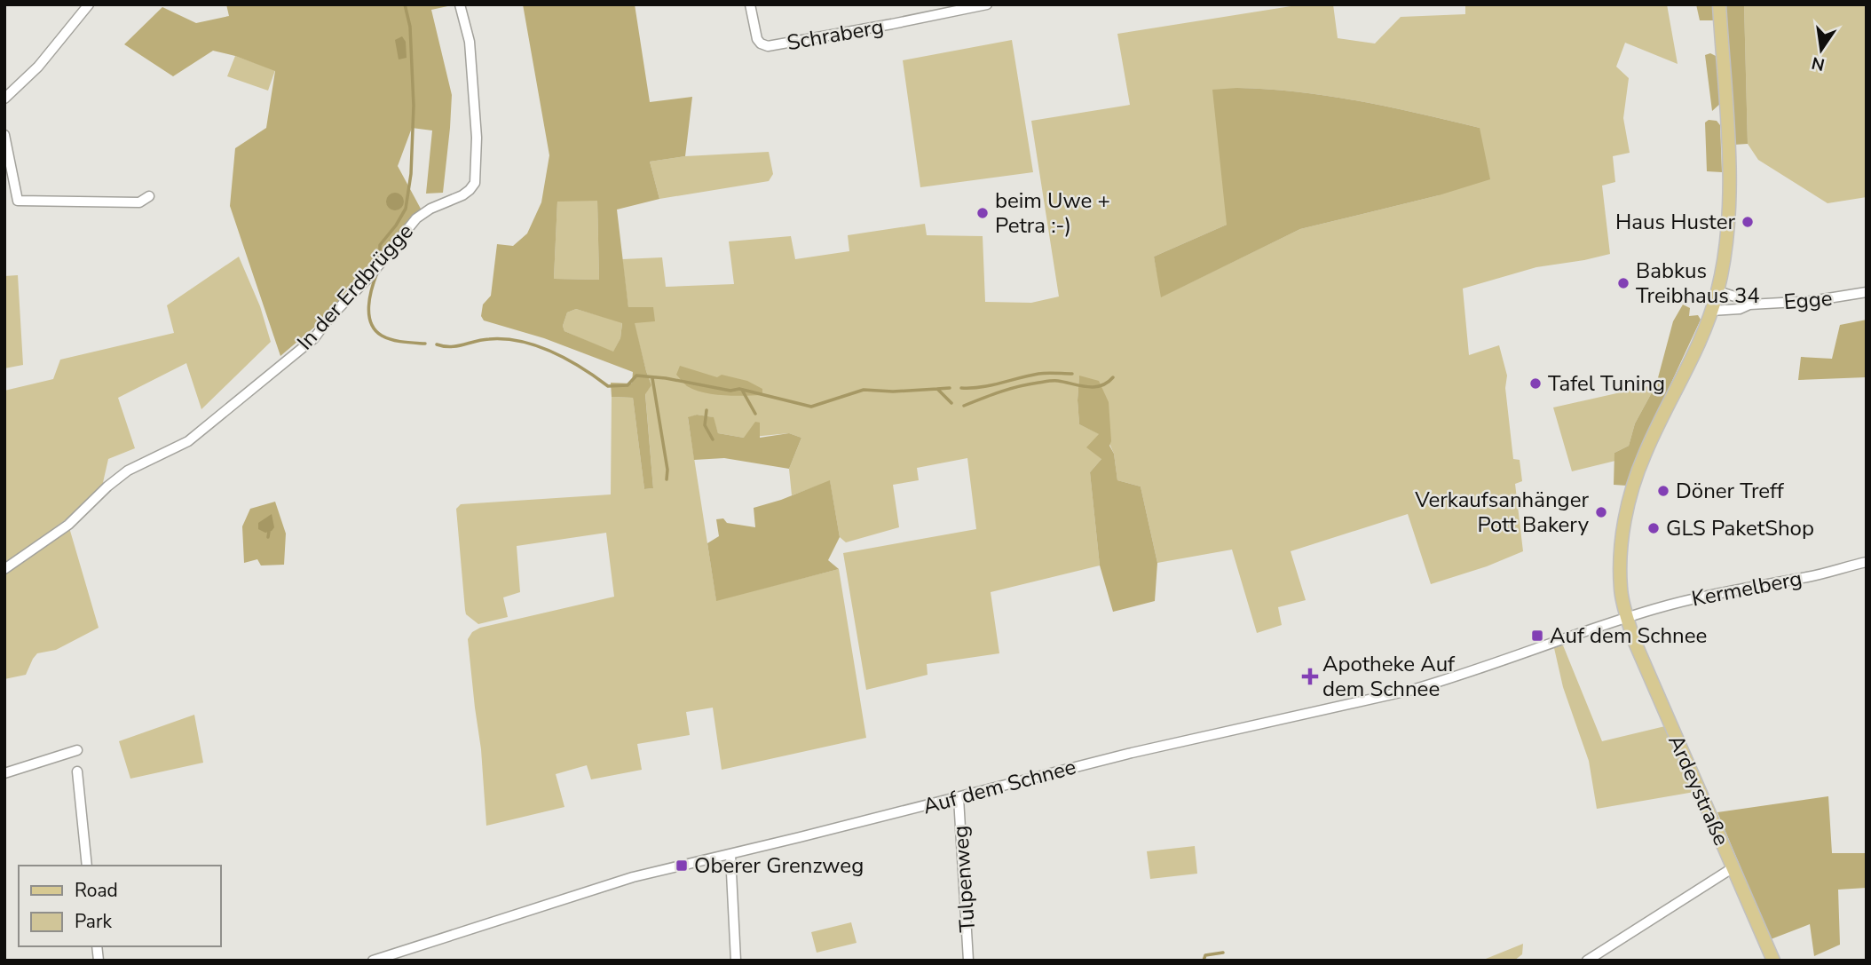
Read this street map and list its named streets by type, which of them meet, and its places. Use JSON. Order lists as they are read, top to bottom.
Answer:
{
  "streets": {
    "main road": ["Ardeystraße"],
    "street": [
      "Schraberg",
      "In der Erdbrügge",
      "Egge",
      "Kermelberg",
      "Auf dem Schnee",
      "Tulpenweg"
    ]
  },
  "crossings": [
    ["Egge", "Ardeystraße"],
    ["Kermelberg", "Auf dem Schnee"],
    ["Kermelberg", "Ardeystraße"],
    ["Auf dem Schnee", "Ardeystraße"],
    ["Auf dem Schnee", "Tulpenweg"]
  ],
  "places": {
    "other": [
      "beim Uwe + Petra :-)",
      "Haus Huster",
      "Babkus Treibhaus 34",
      "Tafel Tuning",
      "Döner Treff",
      "Verkaufsanhänger Pott Bakery",
      "GLS PaketShop"
    ],
    "transit": ["Auf dem Schnee", "Oberer Grenzweg"],
    "health": ["Apotheke Auf dem Schnee"]
  },
  "legend": ["Road", "Park"],
  "north": "bottom"
}
